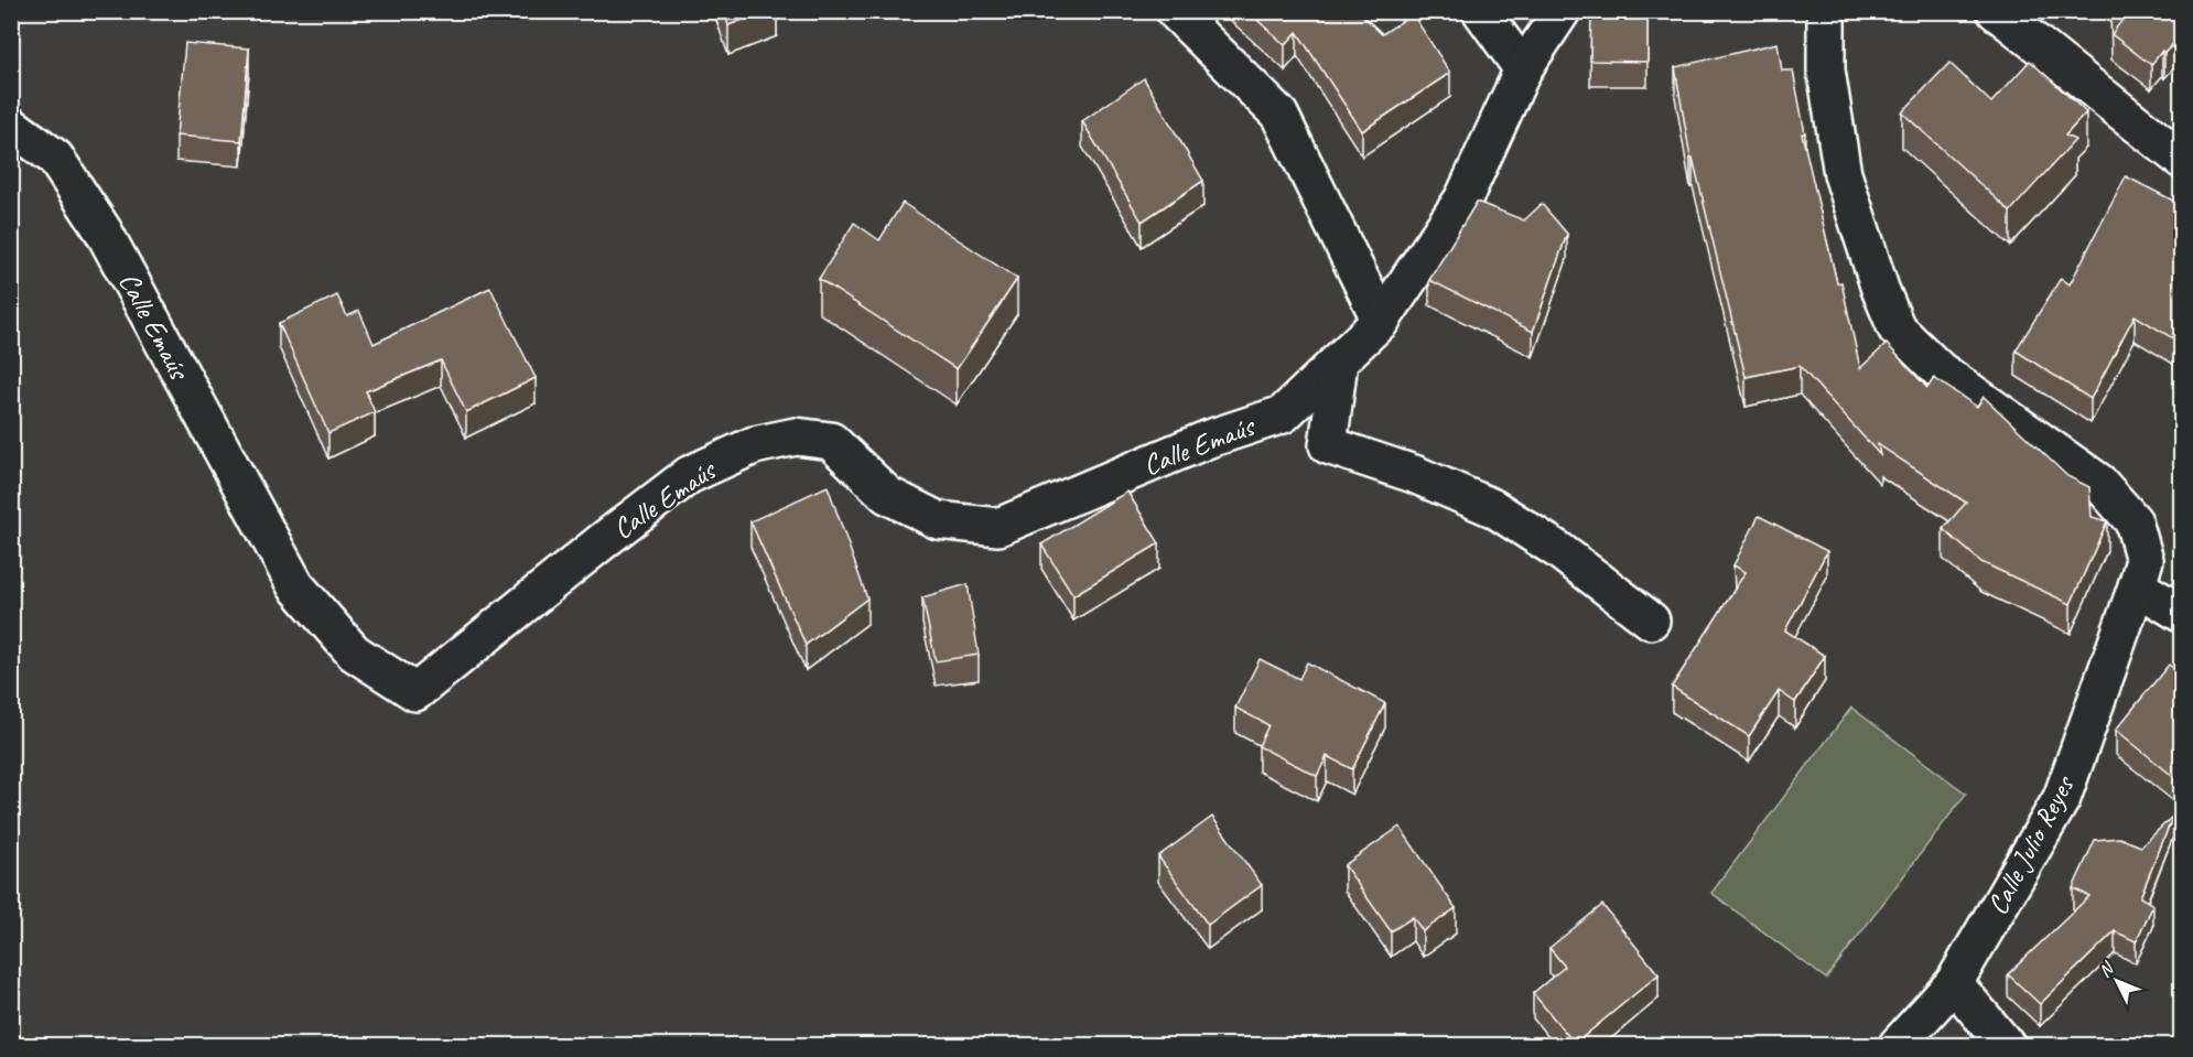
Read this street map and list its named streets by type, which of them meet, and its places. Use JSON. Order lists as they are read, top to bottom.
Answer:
{
  "streets": {
    "street": ["Calle Emaús", "Calle Julio Reyes"]
  },
  "north": "top left"
}
